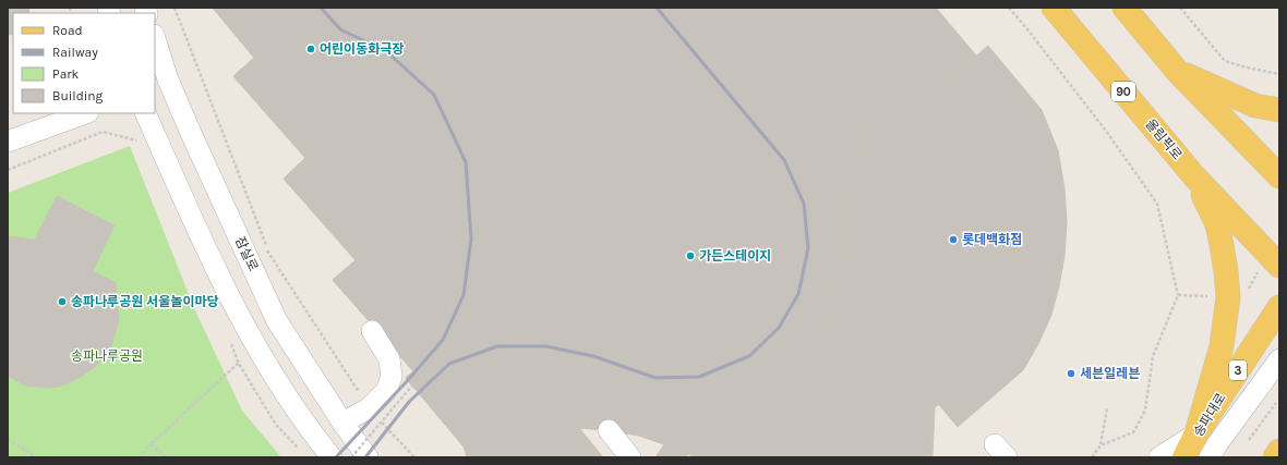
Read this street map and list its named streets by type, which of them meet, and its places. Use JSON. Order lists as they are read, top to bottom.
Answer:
{
  "streets": {
    "main road": [
      "90",
      "올림픽로",
      "3",
      "송파대로"
    ],
    "street": ["잠실로"]
  },
  "parks": ["송파나루공원"],
  "places": [
    "어린이동화극장",
    "롯데백화점",
    "가든스테이지",
    "송파나루공원 서울놀이마당",
    "세븐일레븐"
  ],
  "legend": [
    "Road",
    "Railway",
    "Park",
    "Building"
  ]
}
